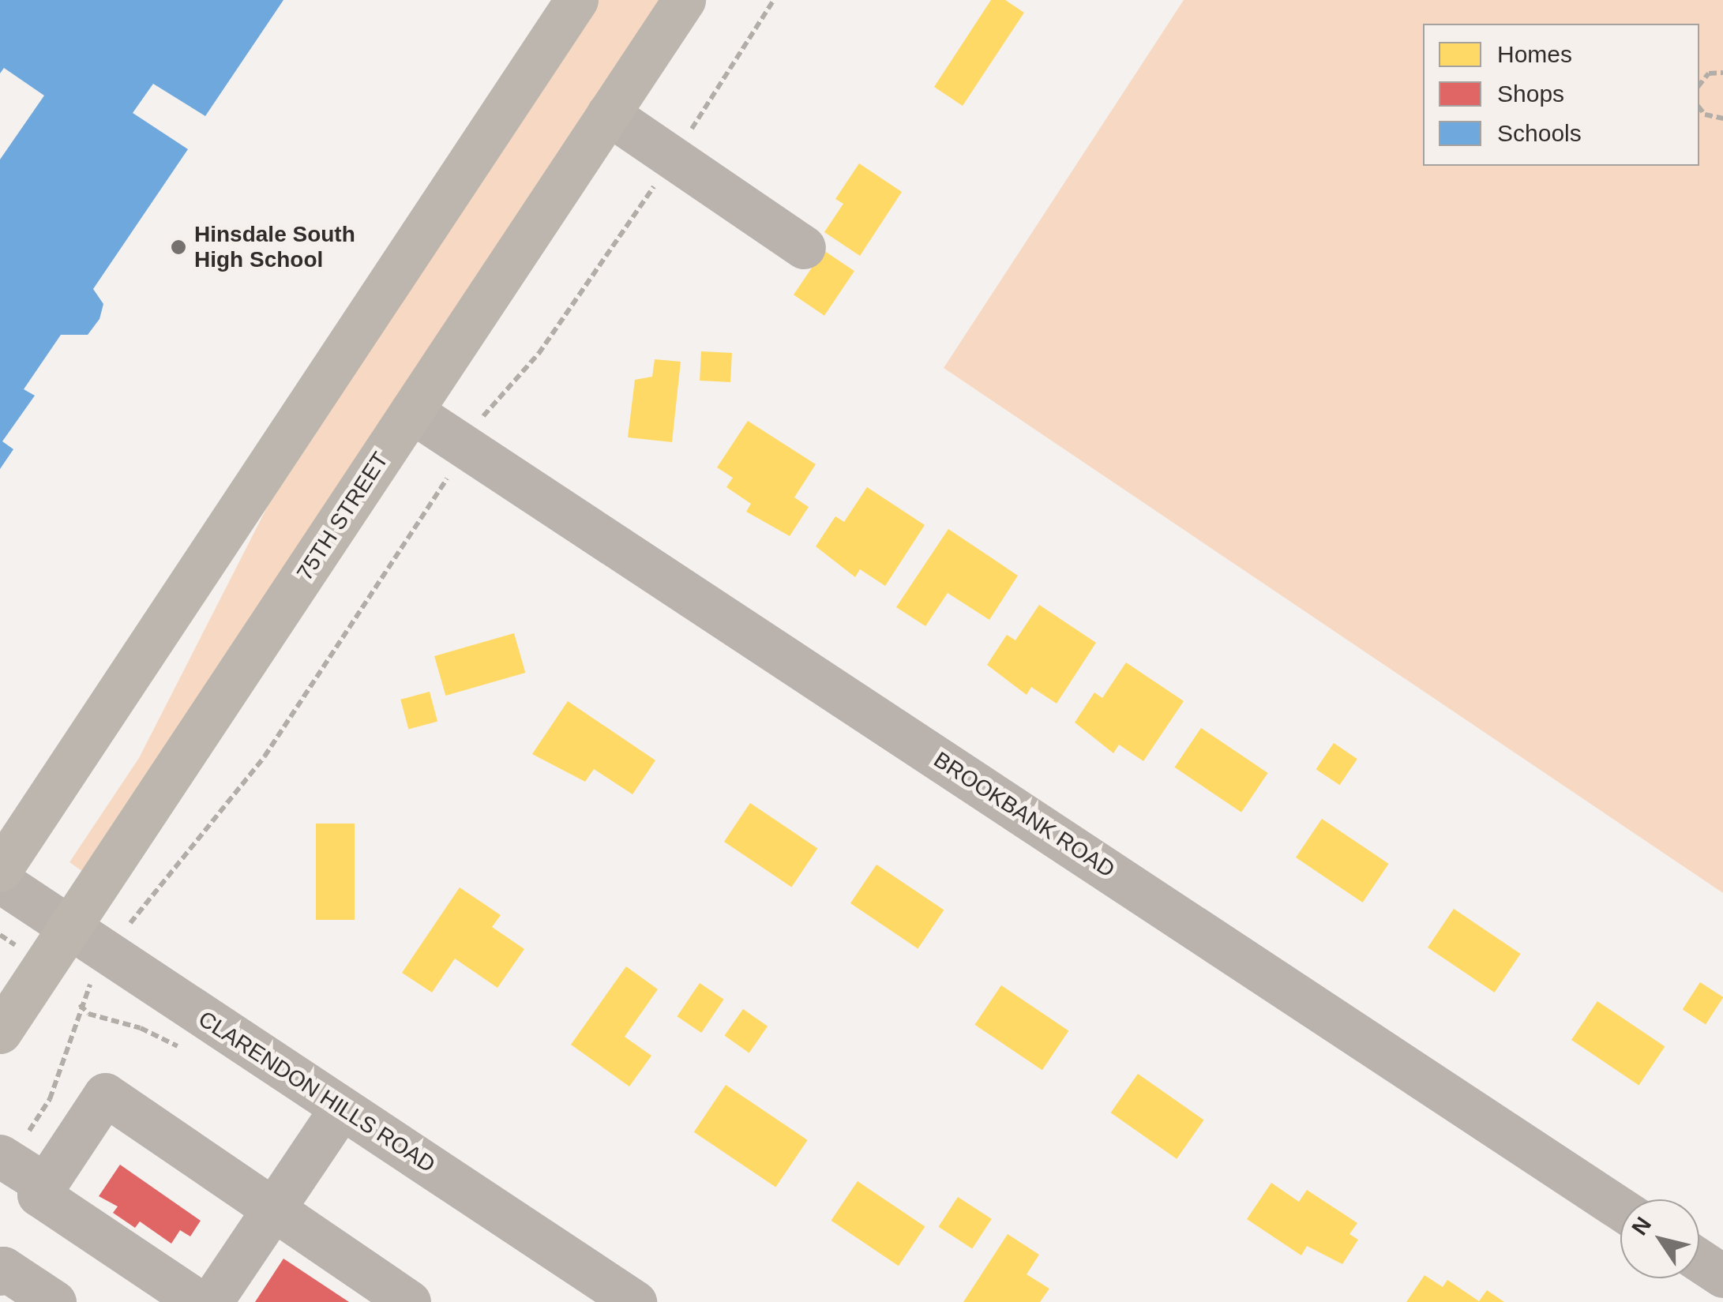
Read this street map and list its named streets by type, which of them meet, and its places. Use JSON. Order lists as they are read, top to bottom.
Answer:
{
  "streets": {
    "main road": ["75TH STREET"],
    "street": ["BROOKBANK ROAD", "CLARENDON HILLS ROAD"]
  },
  "crossings": [
    ["75TH STREET", "BROOKBANK ROAD"],
    ["75TH STREET", "CLARENDON HILLS ROAD"]
  ],
  "places": ["Hinsdale South High School"],
  "legend": ["Homes", "Shops", "Schools"],
  "north": "top left"
}
